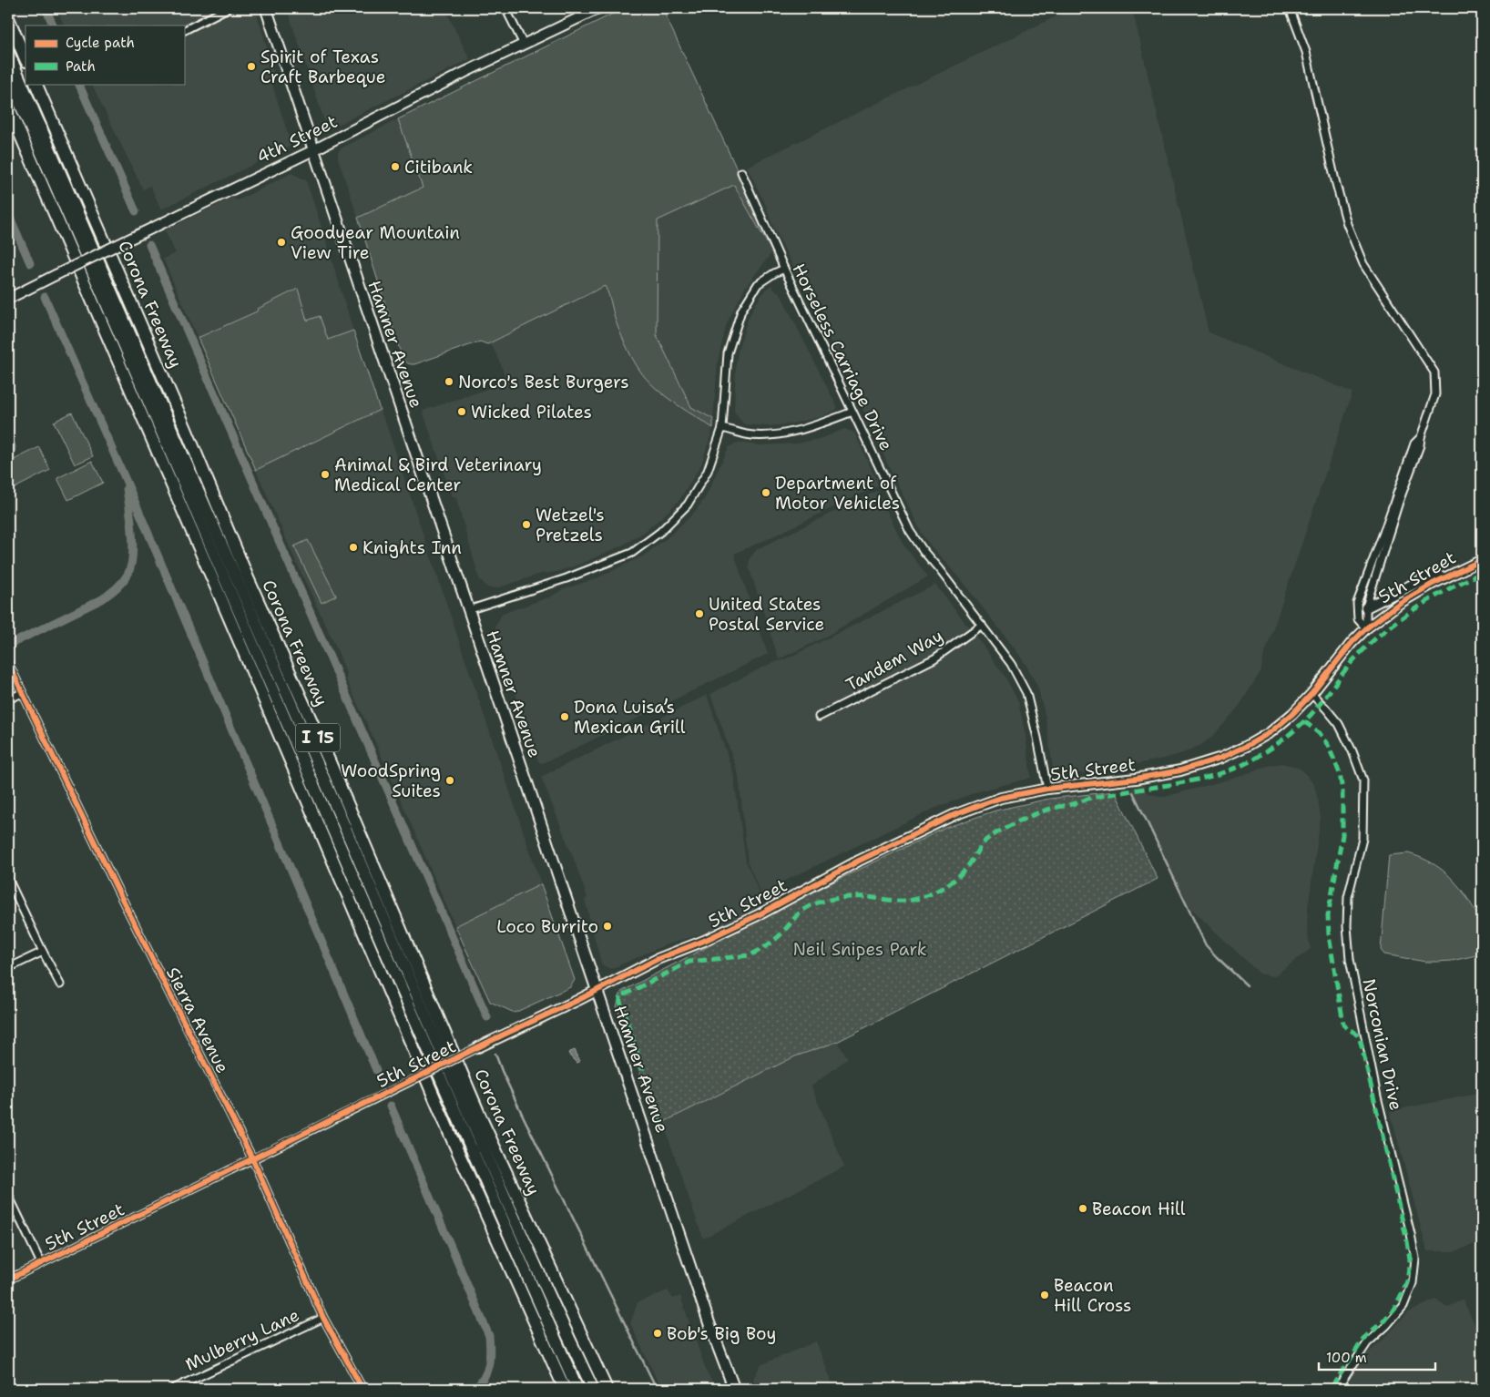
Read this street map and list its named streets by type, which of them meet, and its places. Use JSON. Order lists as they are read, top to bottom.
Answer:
{
  "streets": {
    "highway": ["Corona Freeway", "I 15"],
    "main road": ["Hamner Avenue"],
    "street": [
      "4th Street",
      "Horseless Carriage Drive",
      "5th Street",
      "Tandem Way",
      "Sierra Avenue",
      "Norconian Drive",
      "Mulberry Lane"
    ]
  },
  "crossings": [
    ["4th Street", "Hamner Avenue"],
    ["Corona Freeway", "I 15"],
    ["Hamner Avenue", "5th Street"],
    ["Horseless Carriage Drive", "5th Street"],
    ["Horseless Carriage Drive", "Tandem Way"],
    ["5th Street", "Sierra Avenue"],
    ["5th Street", "Norconian Drive"],
    ["Sierra Avenue", "Mulberry Lane"]
  ],
  "parks": ["Neil Snipes Park"],
  "places": [
    "Spirit of Texas Craft Barbeque",
    "Citibank",
    "Goodyear Mountain View Tire",
    "Norco's Best Burgers",
    "Wicked Pilates",
    "Animal & Bird Veterinary Medical Center",
    "Department of Motor Vehicles",
    "Wetzel's Pretzels",
    "Knights Inn",
    "United States Postal Service",
    "Dona Luisa’s Mexican Grill",
    "WoodSpring Suites",
    "Loco Burrito",
    "Beacon Hill",
    "Beacon Hill Cross",
    "Bob's Big Boy"
  ],
  "legend": ["Cycle path", "Path"],
  "scale_bar": "100 m"
}
